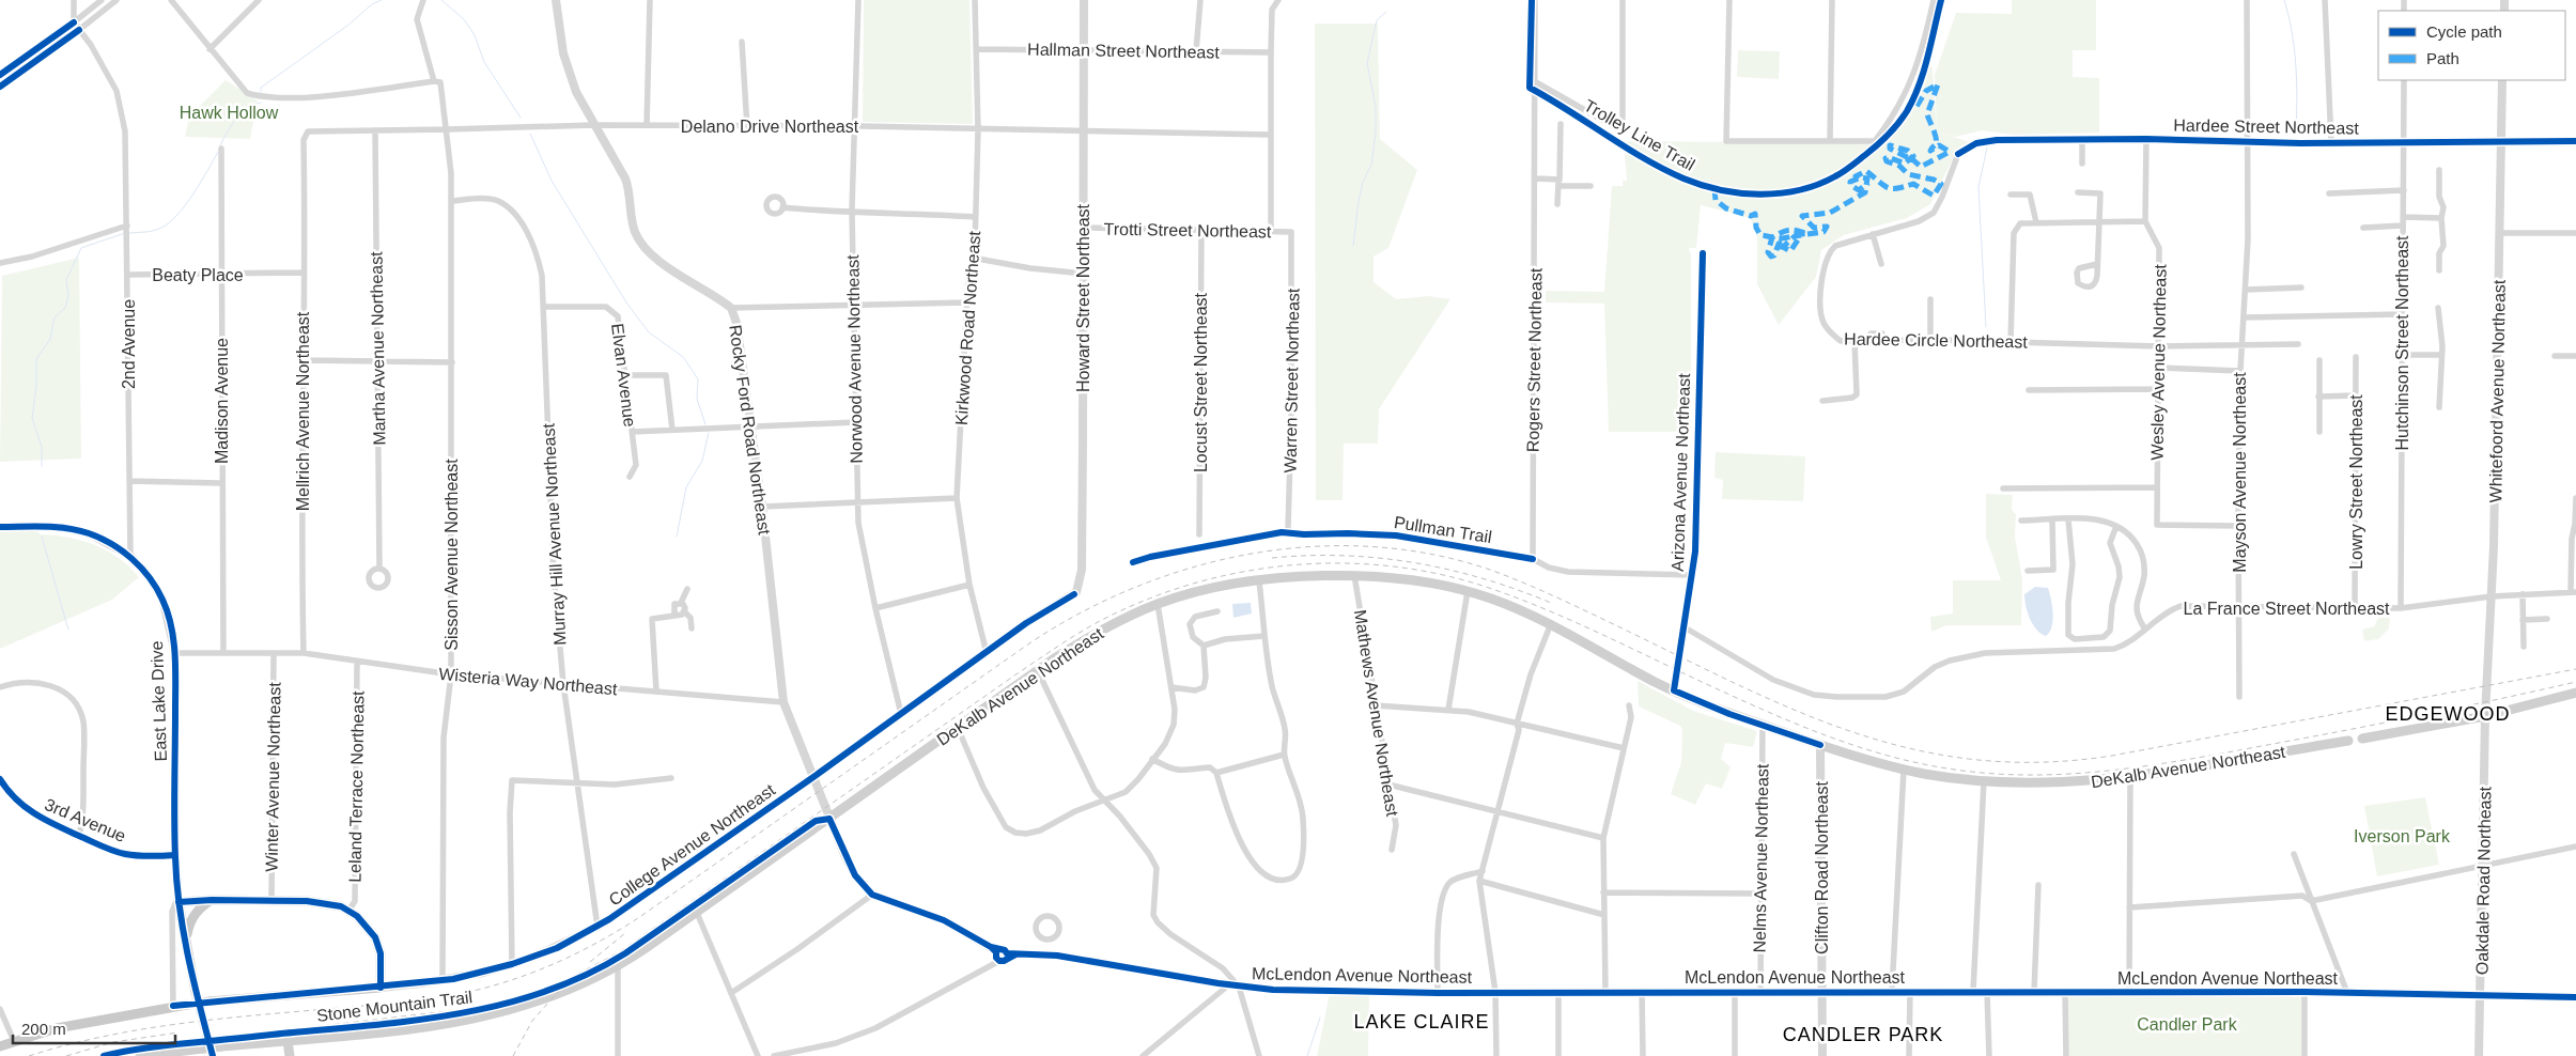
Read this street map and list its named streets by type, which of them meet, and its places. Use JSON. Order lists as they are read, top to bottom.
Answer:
{
  "streets": {
    "main road": ["DeKalb Avenue Northeast", "East Lake Drive", "College Avenue Northeast"],
    "street": [
      "Hallman Street Northeast",
      "Delano Drive Northeast",
      "Hardee Street Northeast",
      "Trotti Street Northeast",
      "Beaty Place",
      "Howard Street Northeast",
      "Kirkwood Road Northeast",
      "Hardee Circle Northeast",
      "Hutchinson Street Northeast",
      "2nd Avenue",
      "Martha Avenue Northeast",
      "Norwood Avenue Northeast",
      "Rogers Street Northeast",
      "Wesley Avenue Northeast",
      "Elvan Avenue",
      "Warren Street Northeast",
      "Locust Street Northeast",
      "Whitefoord Avenue Northeast",
      "Madison Avenue",
      "Mellrich Avenue Northeast",
      "Rocky Ford Road Northeast",
      "Arizona Avenue Northeast",
      "Mayson Avenue Northeast",
      "Lowry Street Northeast",
      "Murray Hill Avenue Northeast",
      "Sisson Avenue Northeast",
      "La France Street Northeast",
      "Wisteria Way Northeast",
      "Mathews Avenue Northeast",
      "Winter Avenue Northeast",
      "Leland Terrace Northeast",
      "3rd Avenue",
      "Nelms Avenue Northeast",
      "Clifton Road Northeast",
      "Oakdale Road Northeast",
      "McLendon Avenue Northeast"
    ],
    "cycle path": ["Trolley Line Trail", "Pullman Trail", "Stone Mountain Trail"]
  },
  "crossings": [
    ["Hallman Street Northeast", "Howard Street Northeast"],
    ["Hallman Street Northeast", "Kirkwood Road Northeast"],
    ["Delano Drive Northeast", "Howard Street Northeast"],
    ["Delano Drive Northeast", "Kirkwood Road Northeast"],
    ["Delano Drive Northeast", "Martha Avenue Northeast"],
    ["Delano Drive Northeast", "Norwood Avenue Northeast"],
    ["Delano Drive Northeast", "Mellrich Avenue Northeast"],
    ["Delano Drive Northeast", "Rocky Ford Road Northeast"],
    ["Delano Drive Northeast", "Sisson Avenue Northeast"],
    ["Hardee Street Northeast", "Hardee Circle Northeast"],
    ["Hardee Street Northeast", "Hutchinson Street Northeast"],
    ["Hardee Street Northeast", "Wesley Avenue Northeast"],
    ["Hardee Street Northeast", "Whitefoord Avenue Northeast"],
    ["Hardee Street Northeast", "Mayson Avenue Northeast"],
    ["Trotti Street Northeast", "Howard Street Northeast"],
    ["Trotti Street Northeast", "Warren Street Northeast"],
    ["Trotti Street Northeast", "Locust Street Northeast"],
    ["Beaty Place", "2nd Avenue"],
    ["Beaty Place", "Madison Avenue"],
    ["Beaty Place", "Mellrich Avenue Northeast"],
    ["Howard Street Northeast", "College Avenue Northeast"],
    ["Kirkwood Road Northeast", "College Avenue Northeast"],
    ["Hardee Circle Northeast", "Wesley Avenue Northeast"],
    ["Hardee Circle Northeast", "Mayson Avenue Northeast"],
    ["Hutchinson Street Northeast", "La France Street Northeast"],
    ["2nd Avenue", "East Lake Drive"],
    ["Norwood Avenue Northeast", "College Avenue Northeast"],
    ["Rogers Street Northeast", "Arizona Avenue Northeast"],
    ["Wesley Avenue Northeast", "Mayson Avenue Northeast"],
    ["Elvan Avenue", "Murray Hill Avenue Northeast"],
    ["Whitefoord Avenue Northeast", "La France Street Northeast"],
    ["Whitefoord Avenue Northeast", "Oakdale Road Northeast"],
    ["Madison Avenue", "Wisteria Way Northeast"],
    ["Mellrich Avenue Northeast", "Wisteria Way Northeast"],
    ["Rocky Ford Road Northeast", "Wisteria Way Northeast"],
    ["Rocky Ford Road Northeast", "DeKalb Avenue Northeast"],
    ["Rocky Ford Road Northeast", "College Avenue Northeast"],
    ["Arizona Avenue Northeast", "La France Street Northeast"],
    ["Arizona Avenue Northeast", "DeKalb Avenue Northeast"],
    ["Mayson Avenue Northeast", "La France Street Northeast"],
    ["Lowry Street Northeast", "La France Street Northeast"],
    ["Murray Hill Avenue Northeast", "Sisson Avenue Northeast"],
    ["Murray Hill Avenue Northeast", "Wisteria Way Northeast"],
    ["Murray Hill Avenue Northeast", "College Avenue Northeast"],
    ["Sisson Avenue Northeast", "Wisteria Way Northeast"],
    ["Sisson Avenue Northeast", "College Avenue Northeast"],
    ["Wisteria Way Northeast", "East Lake Drive"],
    ["Wisteria Way Northeast", "Winter Avenue Northeast"],
    ["Wisteria Way Northeast", "Leland Terrace Northeast"],
    ["DeKalb Avenue Northeast", "Mathews Avenue Northeast"],
    ["DeKalb Avenue Northeast", "Nelms Avenue Northeast"],
    ["DeKalb Avenue Northeast", "Clifton Road Northeast"],
    ["East Lake Drive", "3rd Avenue"],
    ["Nelms Avenue Northeast", "McLendon Avenue Northeast"],
    ["Clifton Road Northeast", "McLendon Avenue Northeast"],
    ["Oakdale Road Northeast", "McLendon Avenue Northeast"]
  ],
  "districts": ["EDGEWOOD", "LAKE CLAIRE", "CANDLER PARK"],
  "parks": ["Hawk Hollow", "Iverson Park", "Candler Park"],
  "legend": ["Cycle path", "Path"],
  "scale_bar": "200 m"
}
